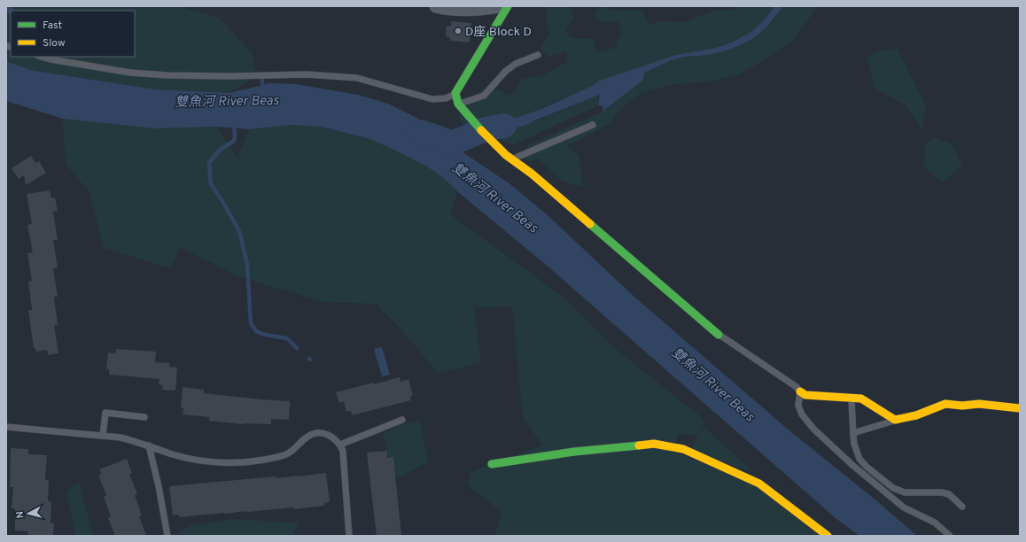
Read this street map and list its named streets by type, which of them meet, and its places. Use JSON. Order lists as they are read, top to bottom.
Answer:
{
  "water": ["雙魚河 River Beas"],
  "places": ["D座 Block D"],
  "legend": ["Fast", "Slow"],
  "north": "left"
}
